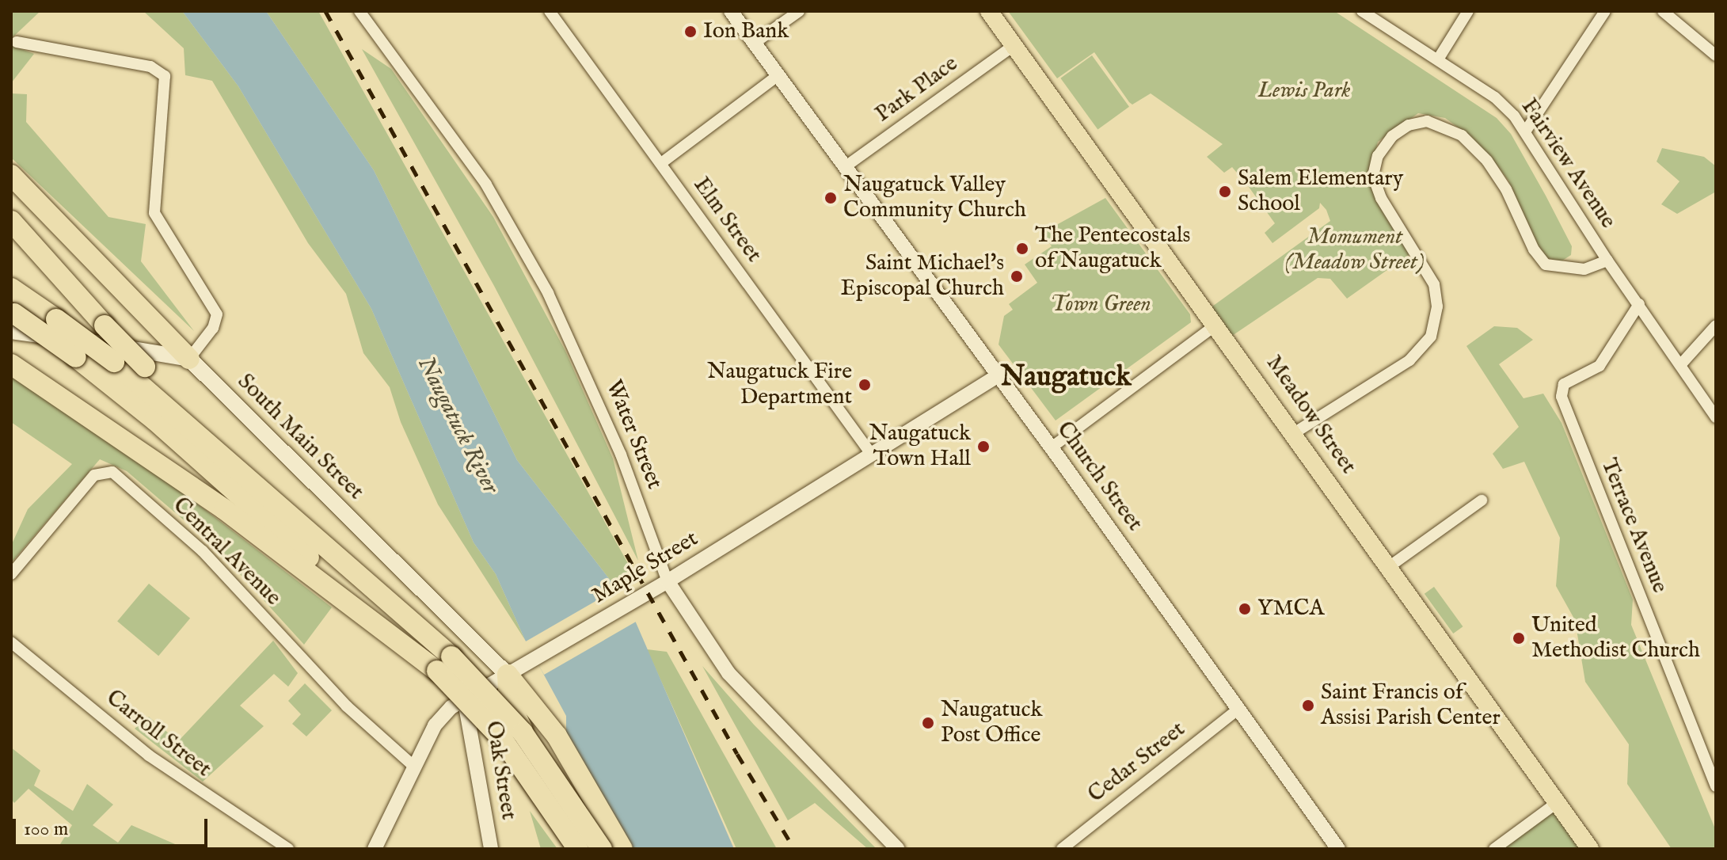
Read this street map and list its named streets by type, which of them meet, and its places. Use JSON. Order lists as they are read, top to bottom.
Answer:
{
  "streets": {
    "main road": ["Meadow Street", "South Main Street"],
    "street": [
      "Park Place",
      "Fairview Avenue",
      "Elm Street",
      "Water Street",
      "Church Street",
      "Terrace Avenue",
      "Central Avenue",
      "Maple Street",
      "Carroll Street",
      "Cedar Street",
      "Oak Street"
    ]
  },
  "crossings": [
    ["Park Place", "Meadow Street"],
    ["Park Place", "Church Street"],
    ["Fairview Avenue", "Terrace Avenue"],
    ["Elm Street", "Maple Street"],
    ["Water Street", "Maple Street"],
    ["South Main Street", "Maple Street"],
    ["Church Street", "Maple Street"],
    ["Church Street", "Cedar Street"],
    ["Central Avenue", "Maple Street"],
    ["Maple Street", "Oak Street"]
  ],
  "districts": ["Naugatuck"],
  "water": ["Naugatuck River"],
  "parks": ["Lewis Park", "Momument (Meadow Street)", "Town Green"],
  "places": [
    "Ion Bank",
    "Salem Elementary School",
    "Naugatuck Valley Community Church",
    "The Pentecostals of Naugatuck",
    "Saint Michael's Episcopal Church",
    "Naugatuck Fire Department",
    "Naugatuck Town Hall",
    "YMCA",
    "United Methodist Church",
    "Saint Francis of Assisi Parish Center",
    "Naugatuck Post Office"
  ],
  "scale_bar": "100 m"
}
